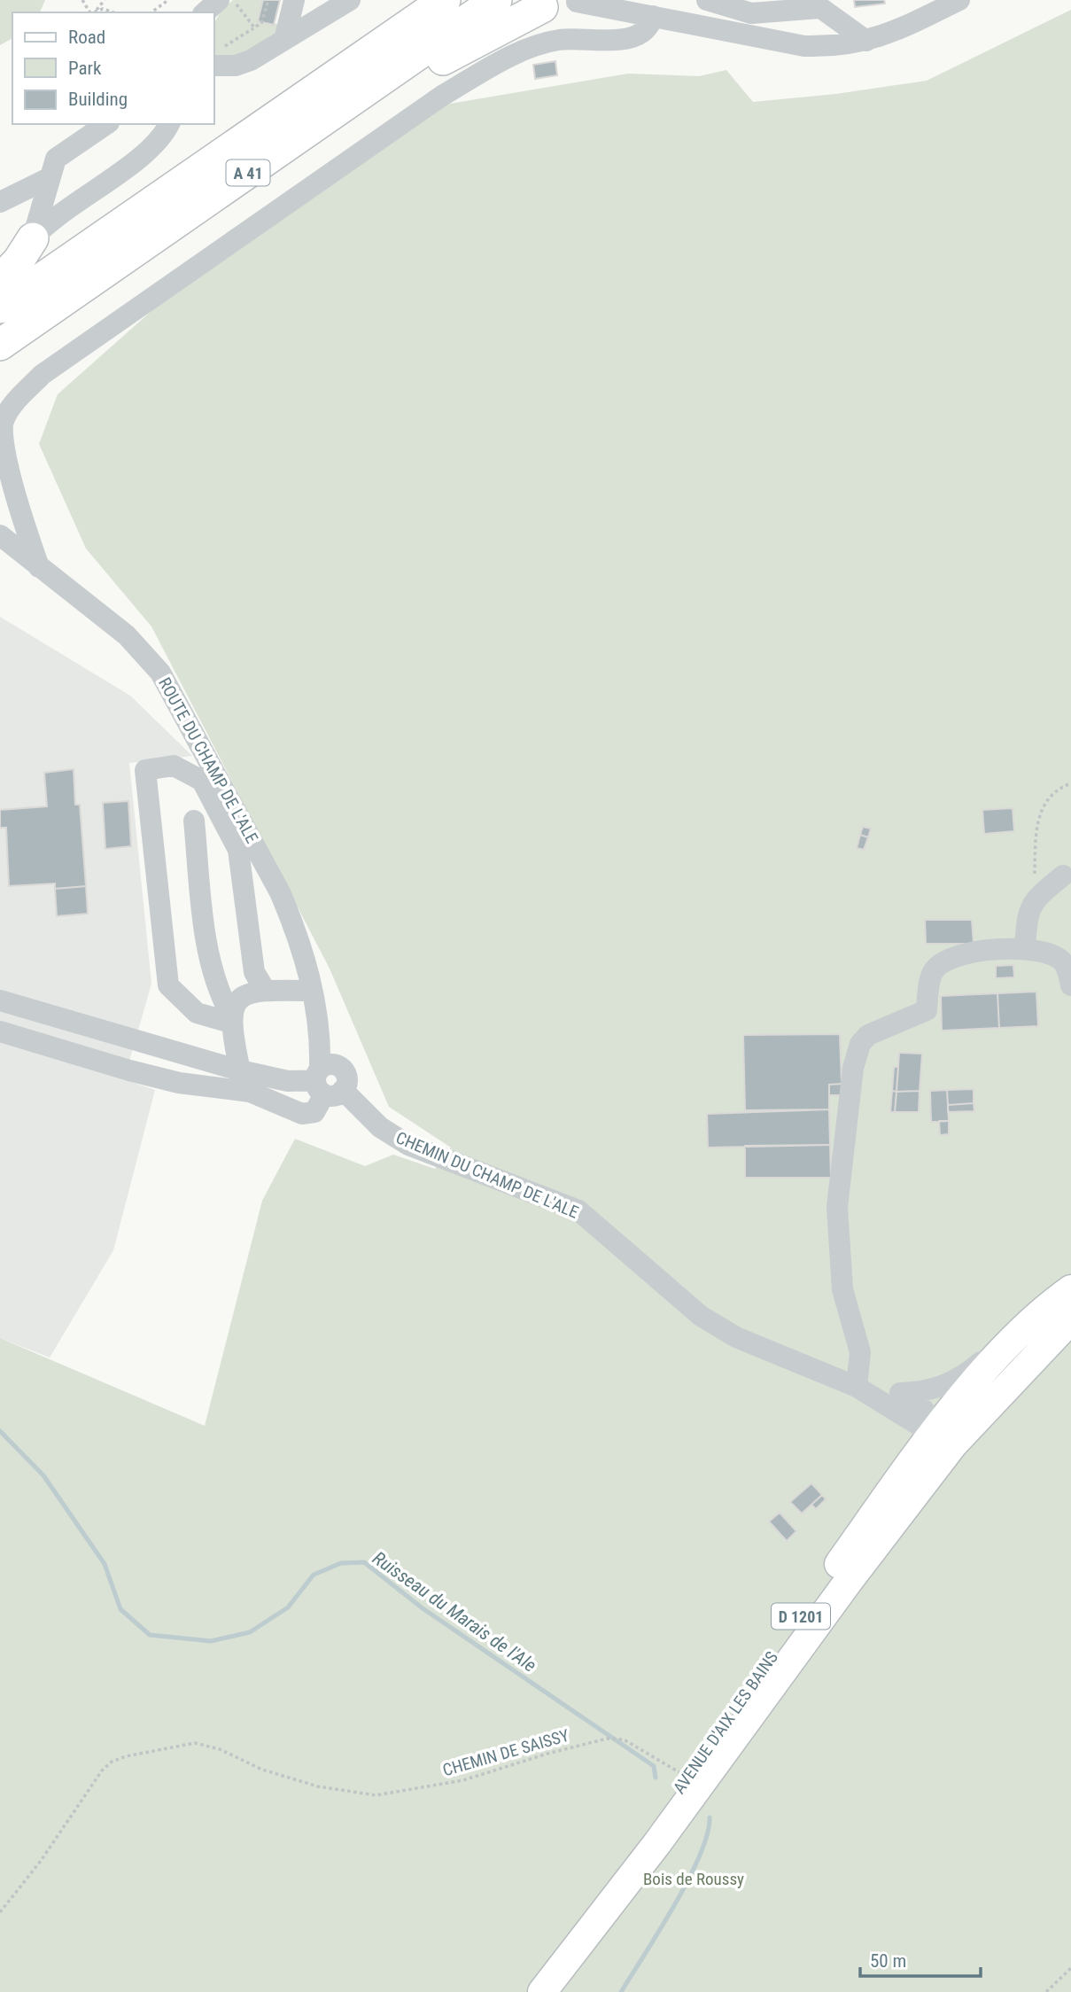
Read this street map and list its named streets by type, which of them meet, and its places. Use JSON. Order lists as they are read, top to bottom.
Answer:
{
  "streets": {
    "highway": ["A 41"],
    "main road": ["D 1201", "AVENUE D'AIX LES BAINS"],
    "street": ["ROUTE DU CHAMP DE L'ALE", "CHEMIN DU CHAMP DE L'ALE"],
    "path": ["CHEMIN DE SAISSY"]
  },
  "crossings": [
    ["ROUTE DU CHAMP DE L'ALE", "CHEMIN DU CHAMP DE L'ALE"],
    ["AVENUE D'AIX LES BAINS", "CHEMIN DE SAISSY"]
  ],
  "water": ["Ruisseau du Marais de l'Ale"],
  "parks": ["Bois de Roussy"],
  "legend": ["Road", "Park", "Building"],
  "scale_bar": "50 m"
}
